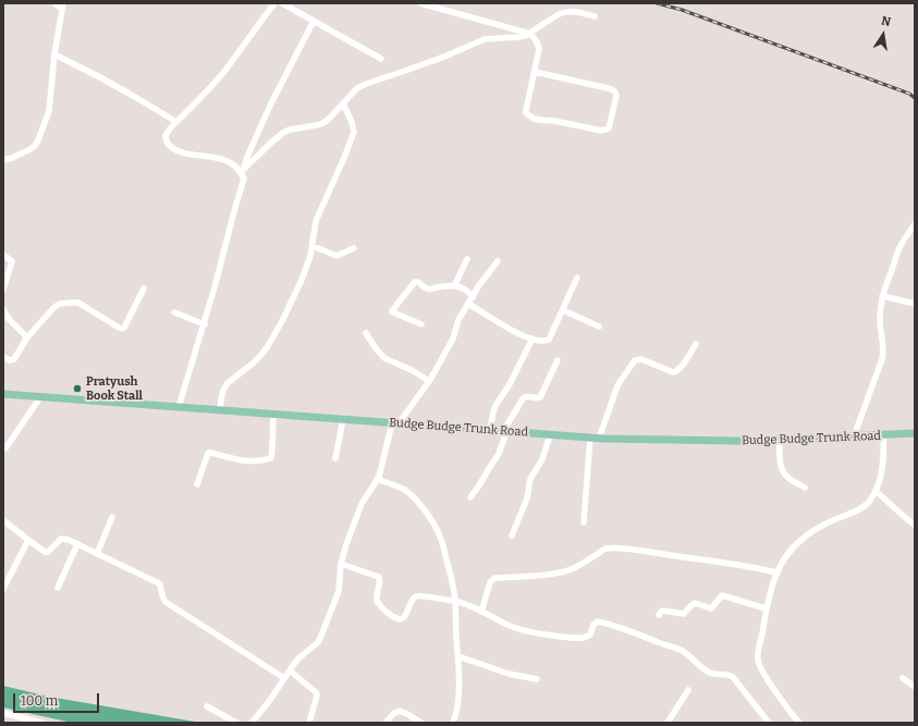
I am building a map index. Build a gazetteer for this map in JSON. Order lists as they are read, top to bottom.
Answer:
{
  "streets": {
    "main road": ["Budge Budge Trunk Road"]
  },
  "places": ["Pratyush Book Stall"],
  "scale_bar": "100 m",
  "north": "top"
}
